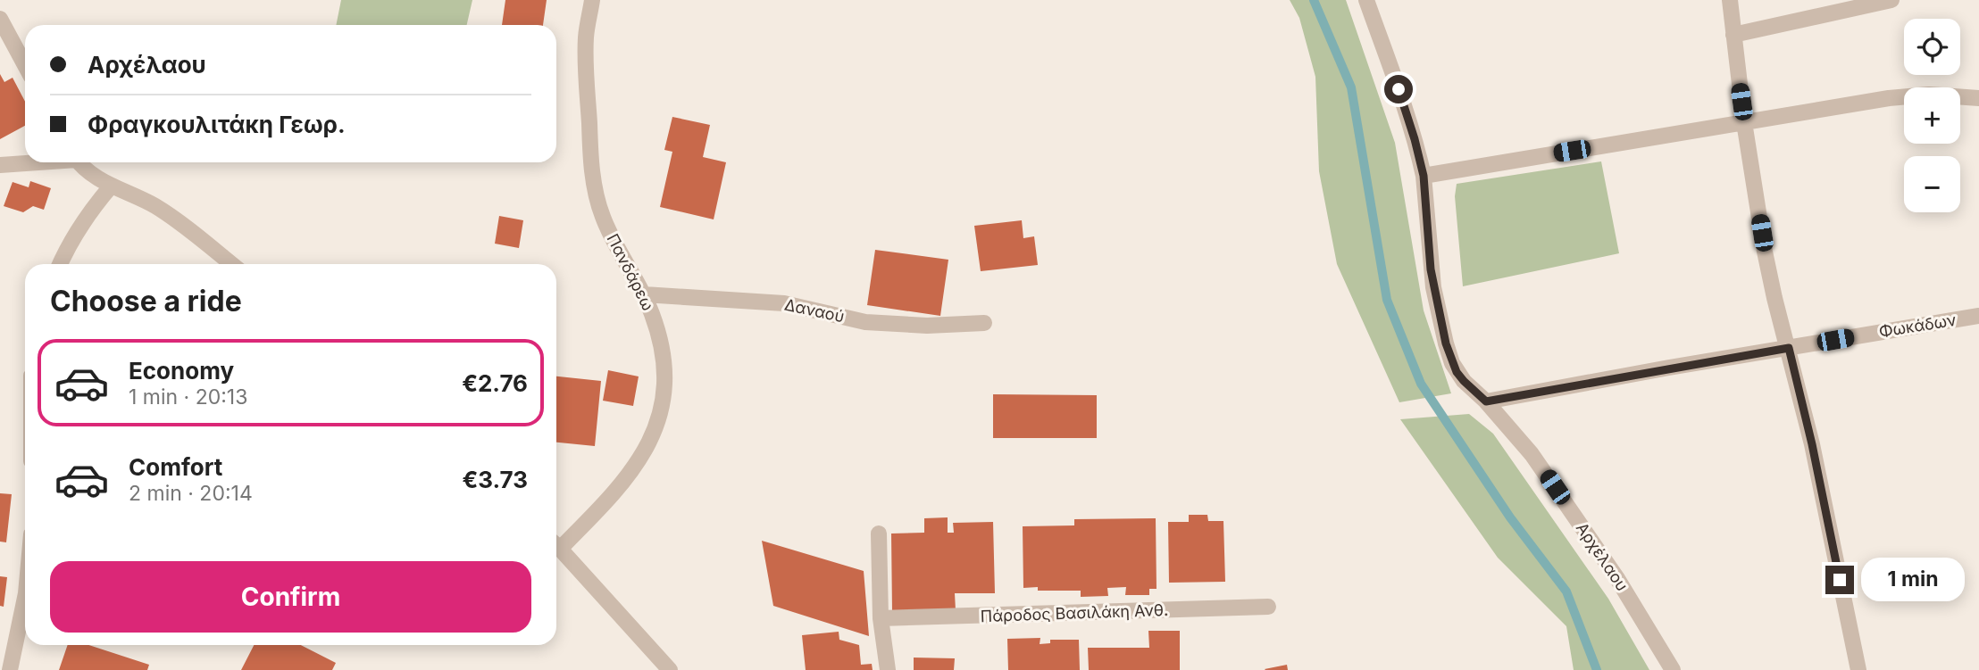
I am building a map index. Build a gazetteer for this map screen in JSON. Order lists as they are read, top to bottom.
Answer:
{
  "streets": {
    "street": [
      "Πανδάρεω",
      "Δαναού",
      "Φωκάδων",
      "Αρχέλαου",
      "Πάροδος Βασιλάκη Ανθ."
    ]
  },
  "crossings": [
    ["Πανδάρεω", "Δαναού"],
    ["Φωκάδων", "Αρχέλαου"]
  ],
  "page": {
    "map_buttons": ["+", "−"],
    "banner": ["Αρχέλαου", "Φραγκουλιτάκη Γεωρ."],
    "heading": "Choose a ride",
    "list": [
      {
        "name": "Economy",
        "note": "1 min · 20:13",
        "value": "€2.76"
      },
      {
        "name": "Comfort",
        "note": "2 min · 20:14",
        "value": "€3.73"
      }
    ],
    "buttons": "Confirm",
    "bubble": "1 min"
  }
}
